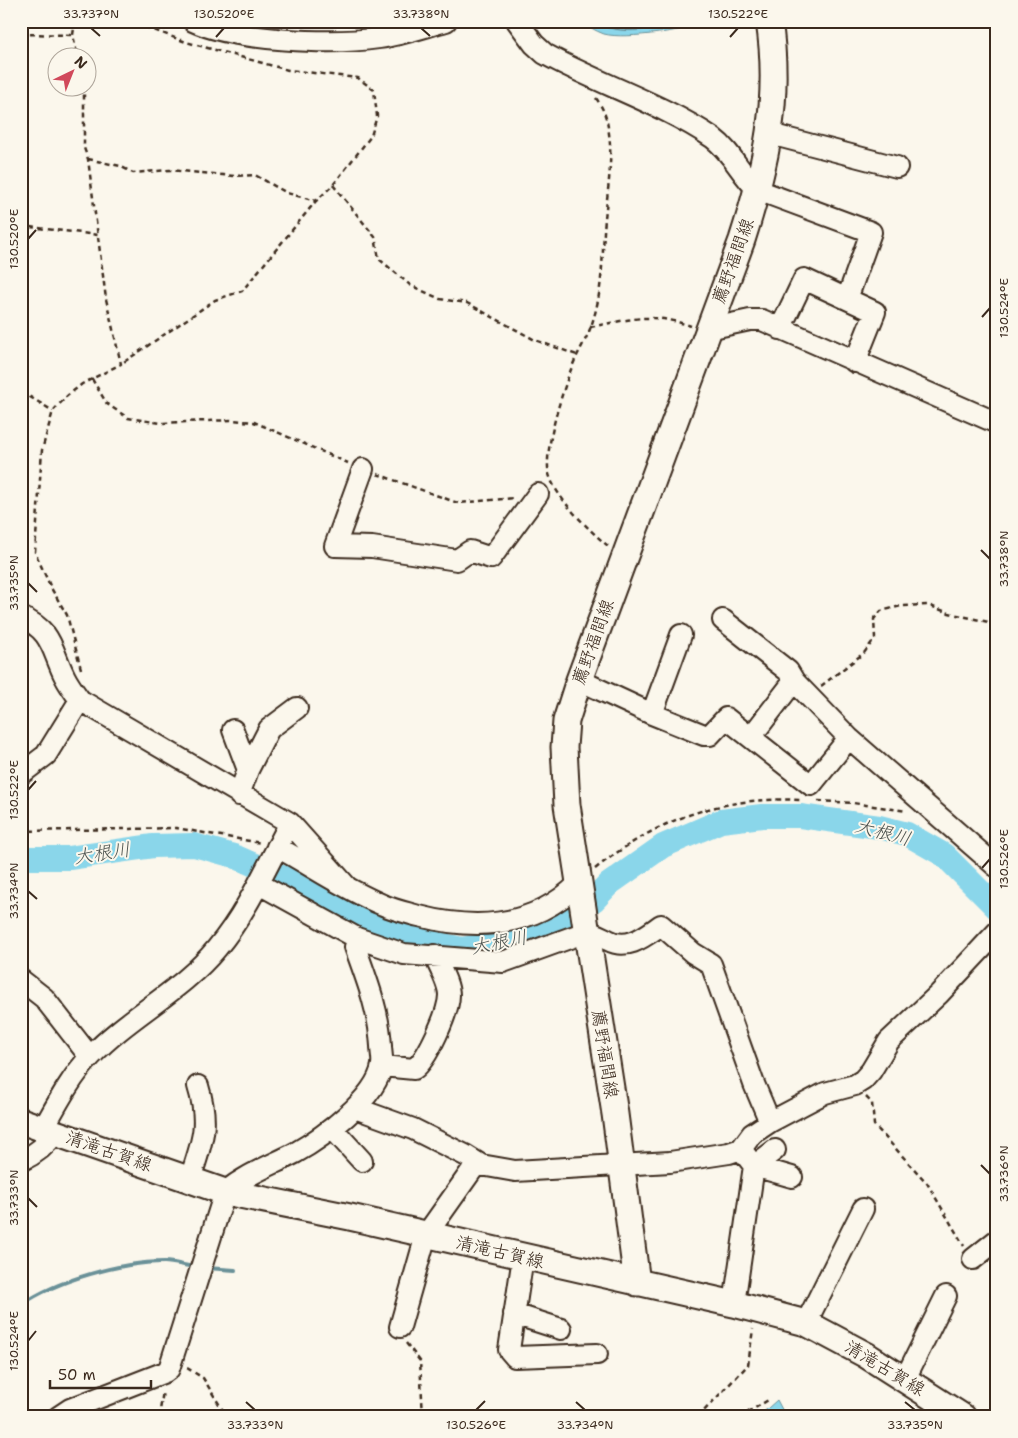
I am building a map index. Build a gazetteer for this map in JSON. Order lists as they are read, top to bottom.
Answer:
{
  "streets": {
    "main road": ["薦野福間線", "清滝古賀線"]
  },
  "crossings": [
    ["薦野福間線", "清滝古賀線"]
  ],
  "water": ["大根川"],
  "scale_bar": "50 m",
  "north": "top right",
  "coordinates": [
    "33.737°N",
    "130.520°E",
    "33.738°N",
    "130.522°E",
    "130.524°E",
    "33.735°N",
    "130.526°E",
    "33.734°N",
    "33.736°N",
    "33.733°N"
  ]
}
